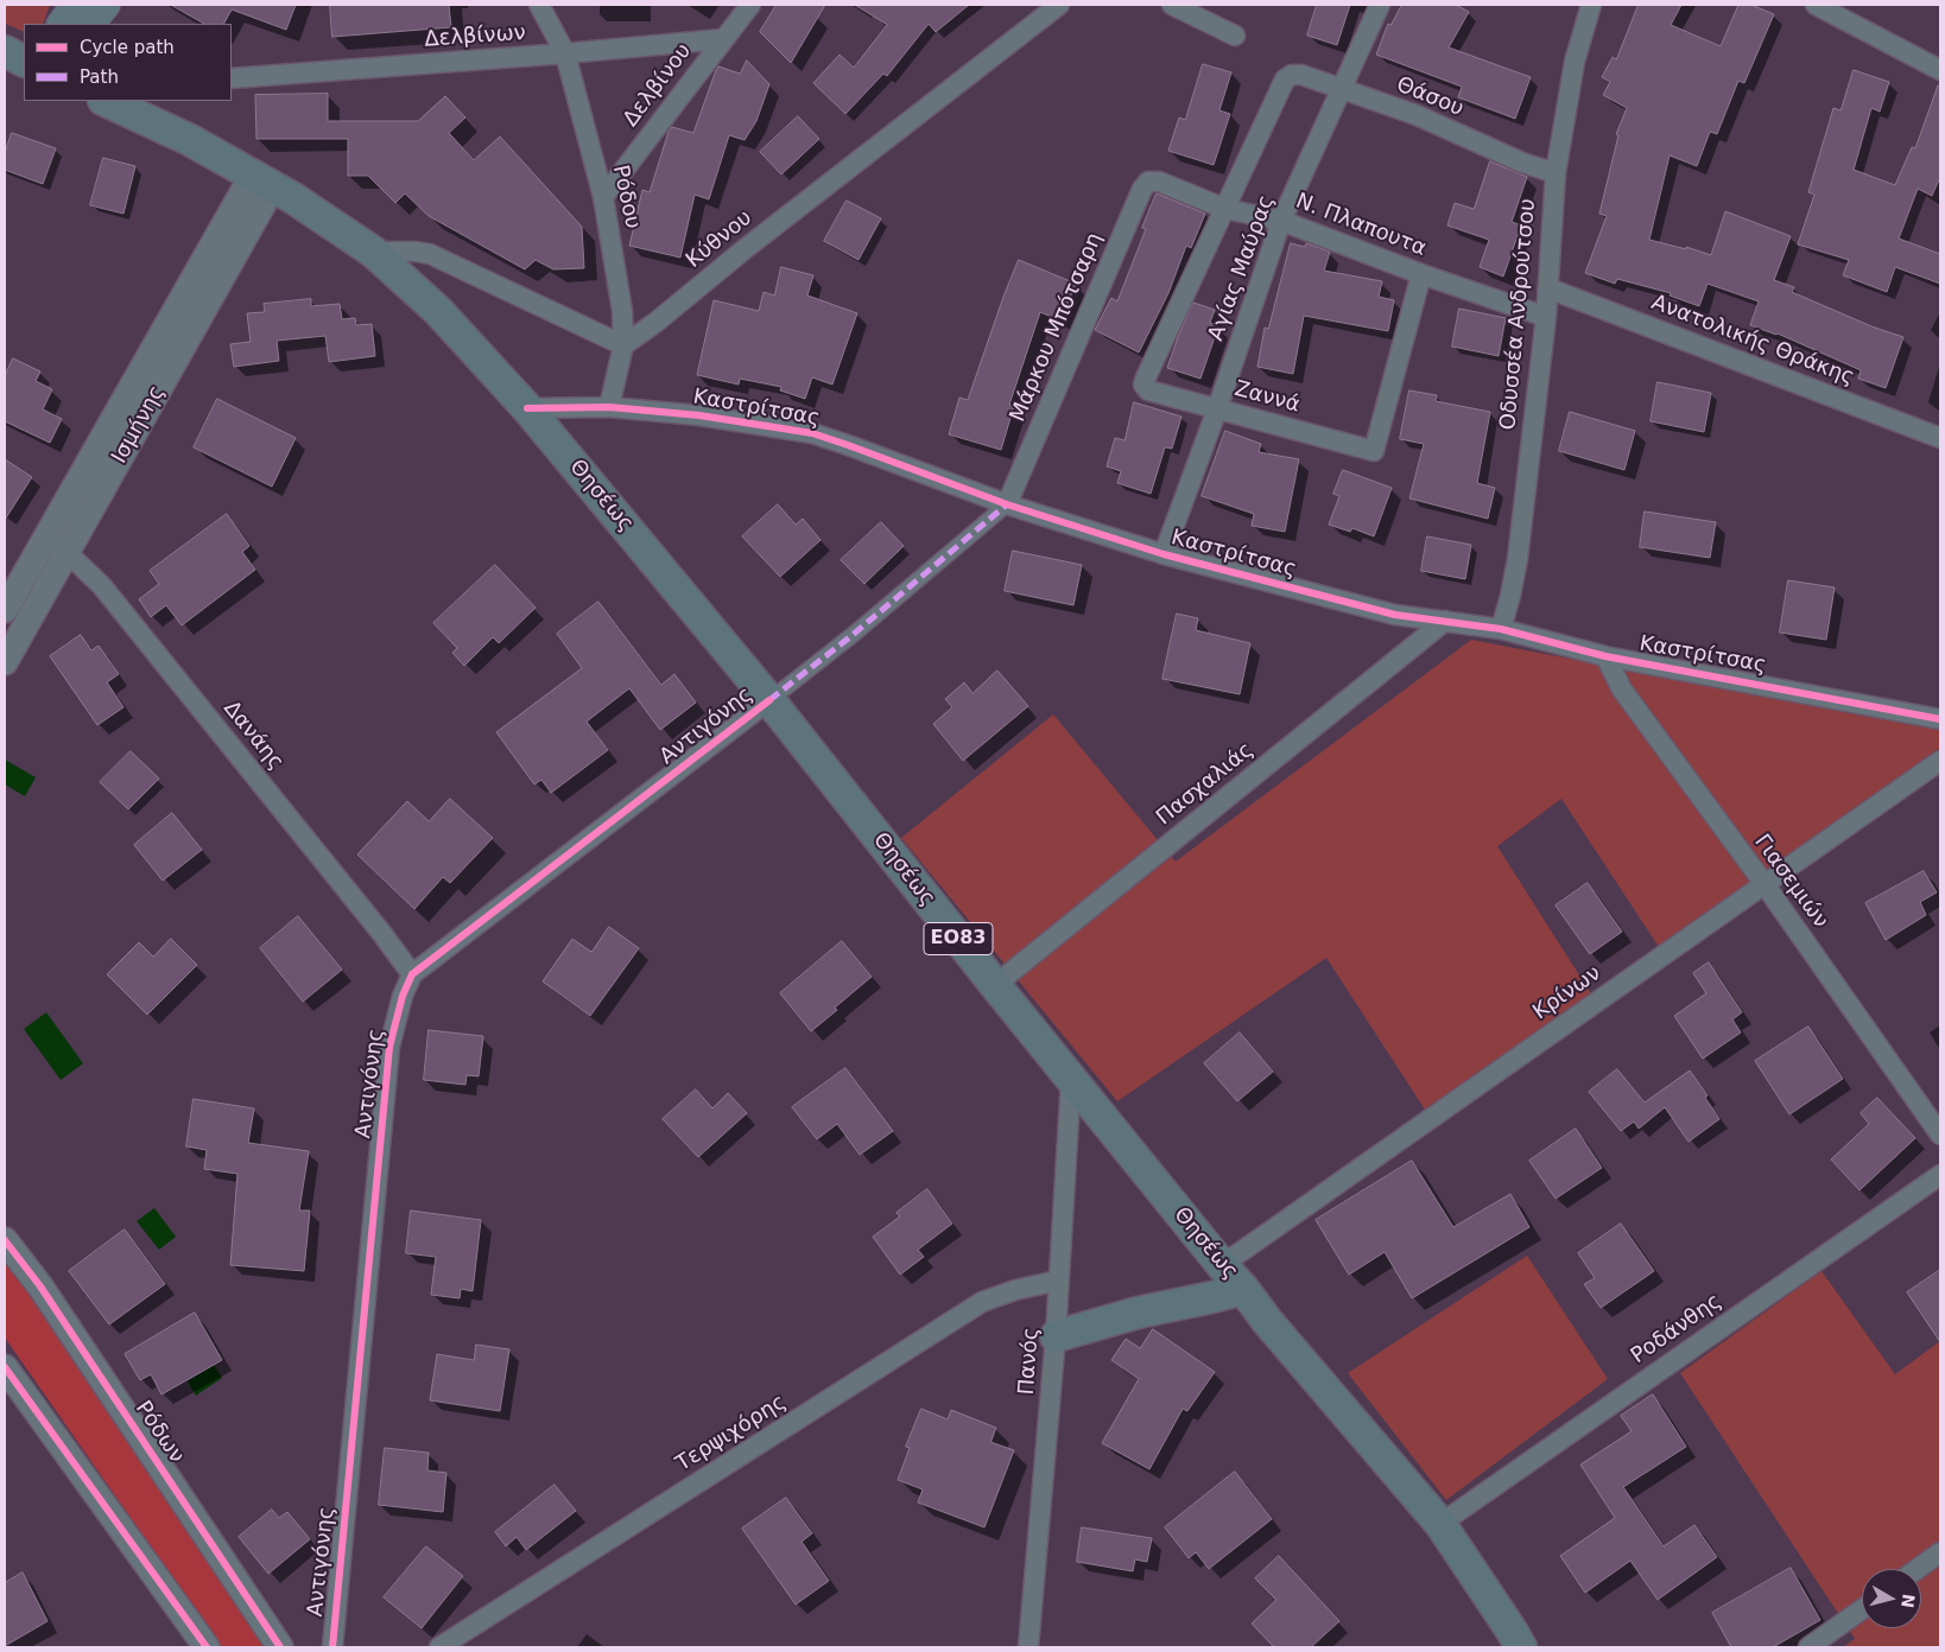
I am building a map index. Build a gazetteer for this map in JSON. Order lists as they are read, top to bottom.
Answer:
{
  "streets": {
    "main road": ["Θησέως", "ΕΟ83"],
    "street": [
      "Δελβίνων",
      "Δελβίνου",
      "Θάσου",
      "Ρόδου",
      "Ν. Πλαπουτα",
      "Κύθνου",
      "Αγίας Μαύρας",
      "Οδυσσέα Ανδρούτσου",
      "Μάρκου Μπότσαρη",
      "Ανατολικής Θράκης",
      "Ζαννά",
      "Καστρίτσας",
      "Ισμήνης",
      "Αντιγόνης",
      "Δανάης",
      "Πασχαλιάς",
      "Γιασεμιών",
      "Κρίνων",
      "Ροδάνθης",
      "Πανός",
      "Ρόδων",
      "Τερψιχόρης"
    ]
  },
  "crossings": [
    ["Δελβίνων", "Δελβίνου"],
    ["Δελβίνων", "Ρόδου"],
    ["Δελβίνου", "Ρόδου"],
    ["Θάσου", "Ν. Πλαπουτα"],
    ["Θάσου", "Αγίας Μαύρας"],
    ["Θάσου", "Οδυσσέα Ανδρούτσου"],
    ["Θάσου", "Ζαννά"],
    ["Ρόδου", "Κύθνου"],
    ["Ρόδου", "Καστρίτσας"],
    ["Ν. Πλαπουτα", "Αγίας Μαύρας"],
    ["Ν. Πλαπουτα", "Οδυσσέα Ανδρούτσου"],
    ["Ν. Πλαπουτα", "Μάρκου Μπότσαρη"],
    ["Ν. Πλαπουτα", "Ζαννά"],
    ["Αγίας Μαύρας", "Ζαννά"],
    ["Αγίας Μαύρας", "Καστρίτσας"],
    ["Οδυσσέα Ανδρούτσου", "Ανατολικής Θράκης"],
    ["Οδυσσέα Ανδρούτσου", "Καστρίτσας"],
    ["Μάρκου Μπότσαρη", "Καστρίτσας"],
    ["Καστρίτσας", "Θησέως"],
    ["Καστρίτσας", "Πασχαλιάς"],
    ["Καστρίτσας", "Γιασεμιών"],
    ["Ισμήνης", "Θησέως"],
    ["Ισμήνης", "Δανάης"],
    ["Ισμήνης", "ΕΟ83"],
    ["Θησέως", "Αντιγόνης"],
    ["Θησέως", "Πασχαλιάς"],
    ["Θησέως", "ΕΟ83"],
    ["Θησέως", "Κρίνων"],
    ["Θησέως", "Ροδάνθης"],
    ["Θησέως", "Πανός"],
    ["Αντιγόνης", "Δανάης"],
    ["Γιασεμιών", "Κρίνων"],
    ["Πανός", "Τερψιχόρης"]
  ],
  "legend": ["Cycle path", "Path"],
  "north": "right"
}
